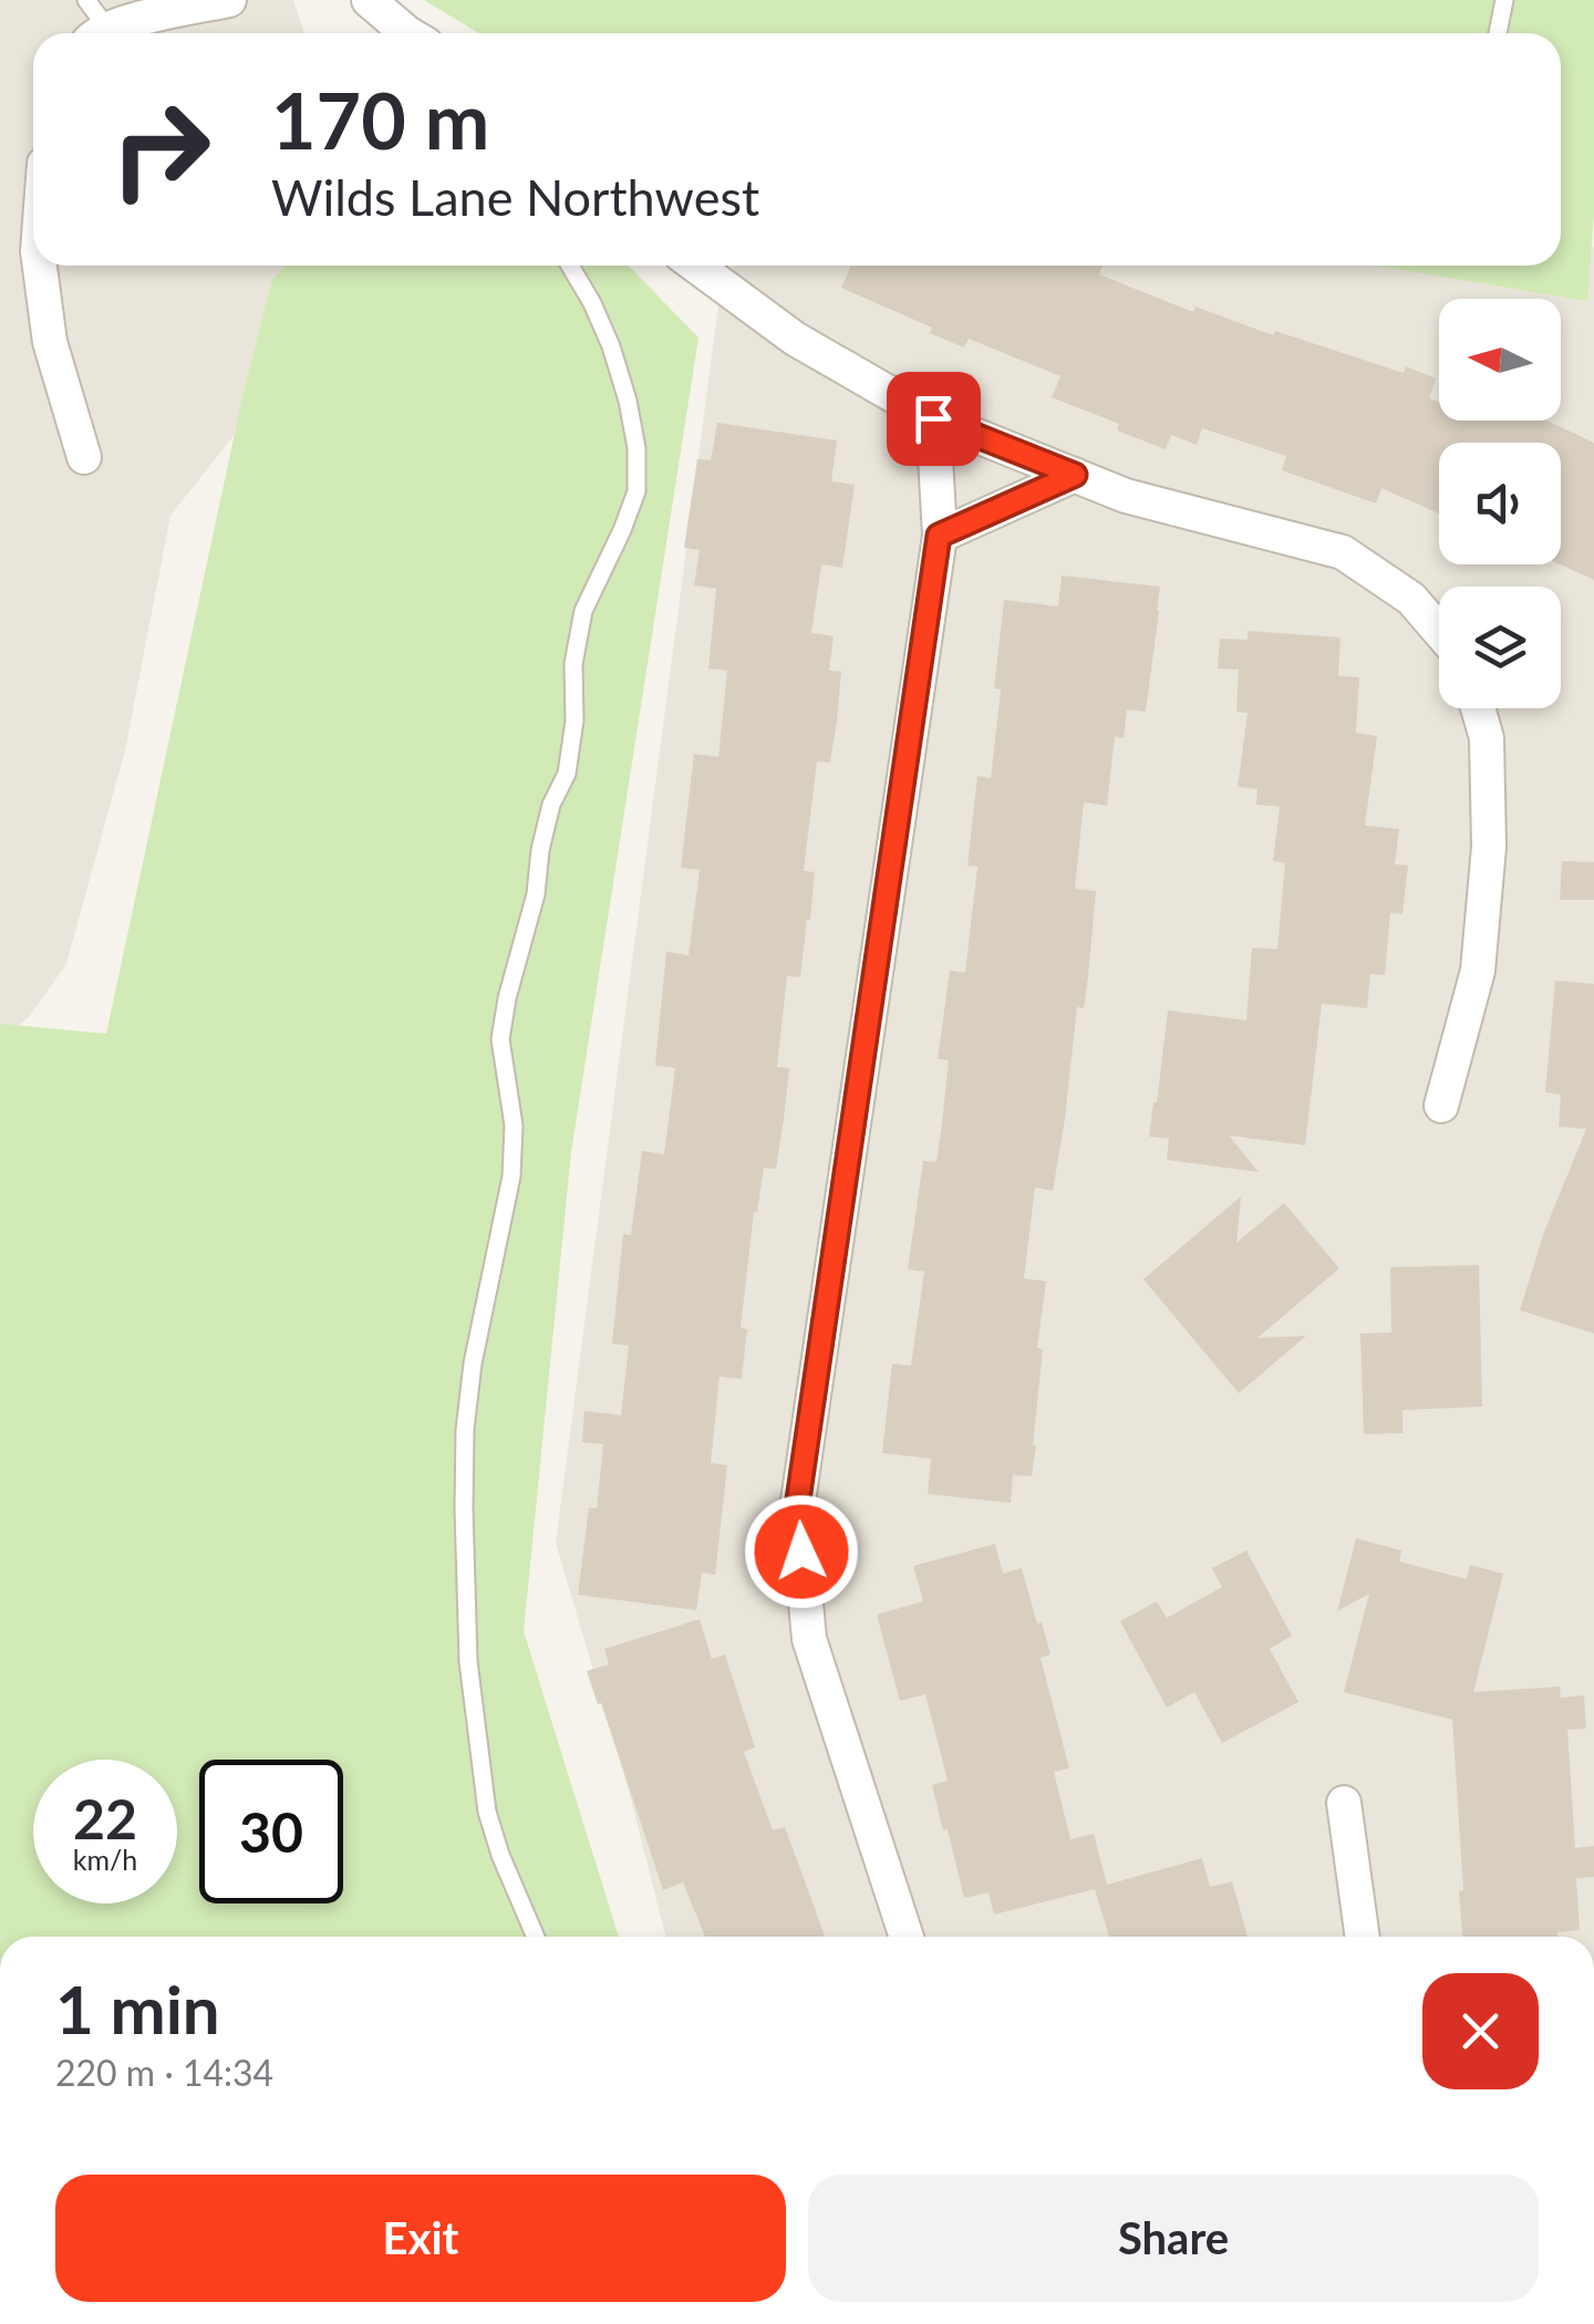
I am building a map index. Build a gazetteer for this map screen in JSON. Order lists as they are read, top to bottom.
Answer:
{
  "north": "left",
  "page": {
    "turn": ["170 m", "Wilds Lane Northwest"],
    "speed": "22 km/h",
    "limit": "30",
    "heading": ["1 min", "220 m · 14:34"],
    "buttons": ["Exit", "Share"]
  }
}
